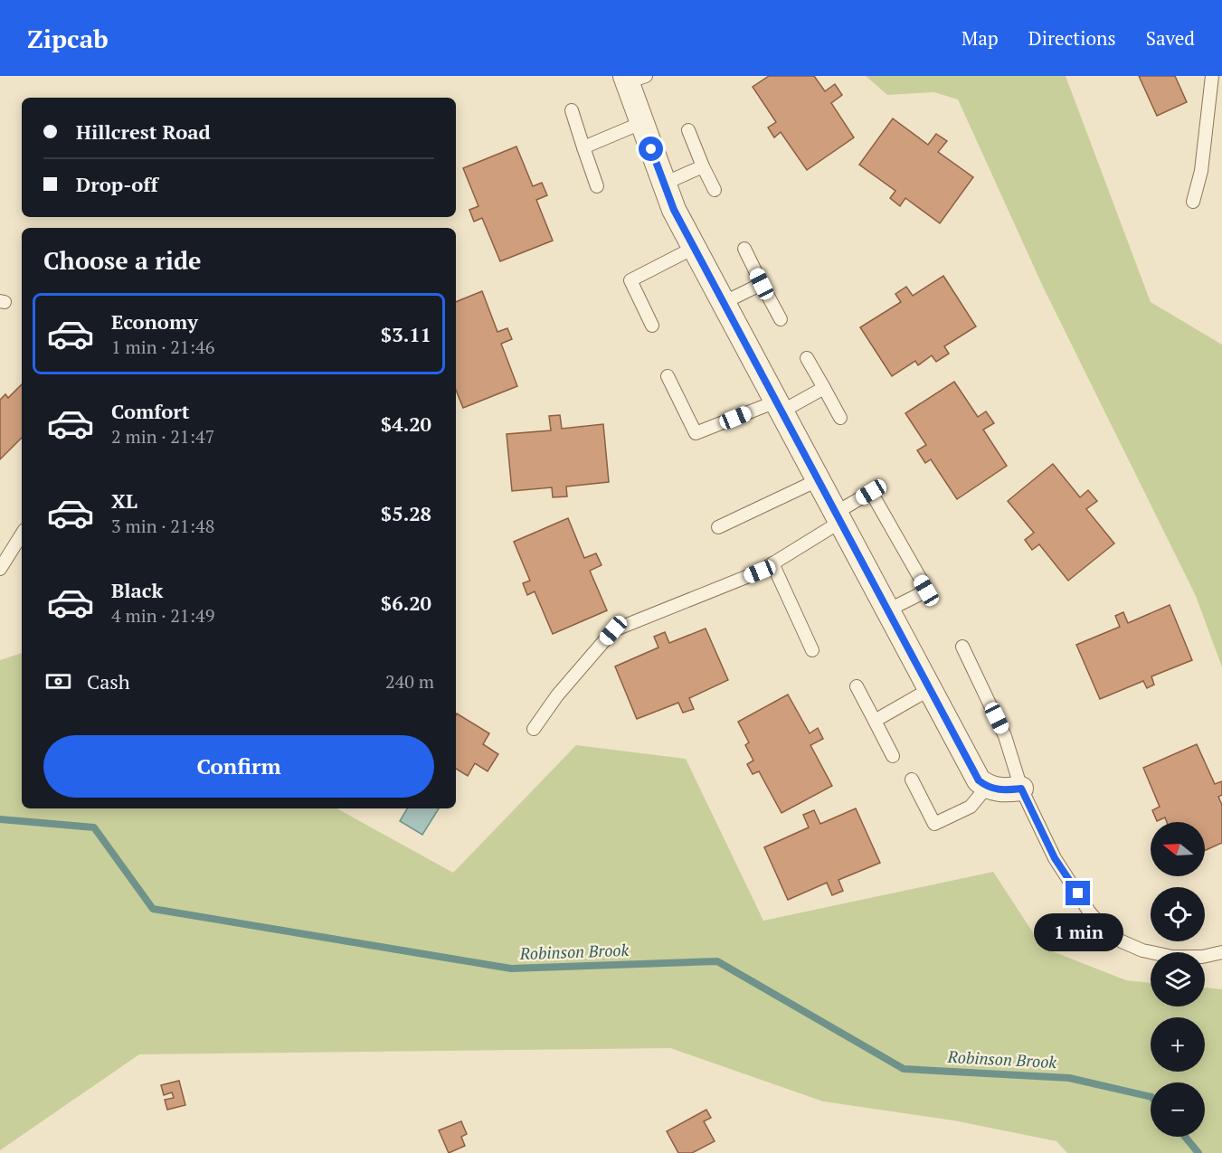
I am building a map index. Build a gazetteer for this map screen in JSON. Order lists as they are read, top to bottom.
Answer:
{
  "water": ["Robinson Brook"],
  "north": "left",
  "page": {
    "header": "Zipcab",
    "nav": ["Map", "Directions", "Saved"],
    "banner": ["Hillcrest Road", "Drop-off"],
    "heading": "Choose a ride",
    "list": [
      {
        "name": "Economy",
        "note": "1 min · 21:46",
        "value": "$3.11"
      },
      {
        "name": "Comfort",
        "note": "2 min · 21:47",
        "value": "$4.20"
      },
      {
        "name": "XL",
        "note": "3 min · 21:48",
        "value": "$5.28"
      },
      {
        "name": "Black",
        "note": "4 min · 21:49",
        "value": "$6.20"
      }
    ],
    "pay": ["Cash", "240 m"],
    "buttons": "Confirm",
    "map_buttons": ["+", "−"],
    "bubble": "1 min"
  }
}
